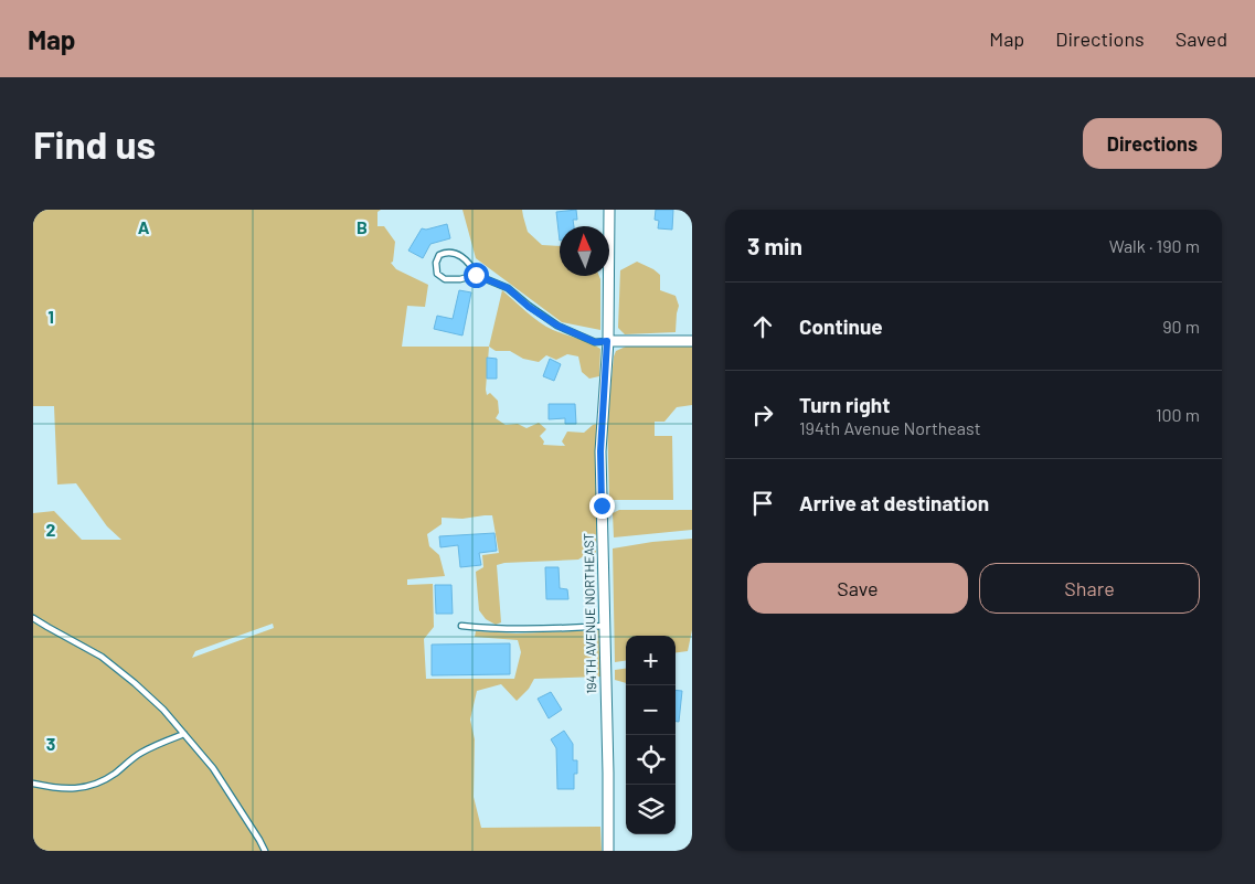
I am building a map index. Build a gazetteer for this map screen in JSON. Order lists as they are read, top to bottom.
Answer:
{
  "streets": {
    "street": ["194TH AVENUE NORTHEAST"]
  },
  "north": "top",
  "page": {
    "header": "Map",
    "nav": ["Map", "Directions", "Saved"],
    "buttons": [
      "Directions",
      ["Save", "Share"]
    ],
    "title": "Find us",
    "heading": ["3 min", "Walk · 190 m"],
    "list": [
      ["Continue", "90 m"],
      ["Turn right", "194th Avenue Northeast", "100 m"],
      "Arrive at destination"
    ],
    "map_buttons": ["+", "−"]
  },
  "grid": {
    "columns": ["A", "B"],
    "rows": ["1", "2", "3"]
  }
}
